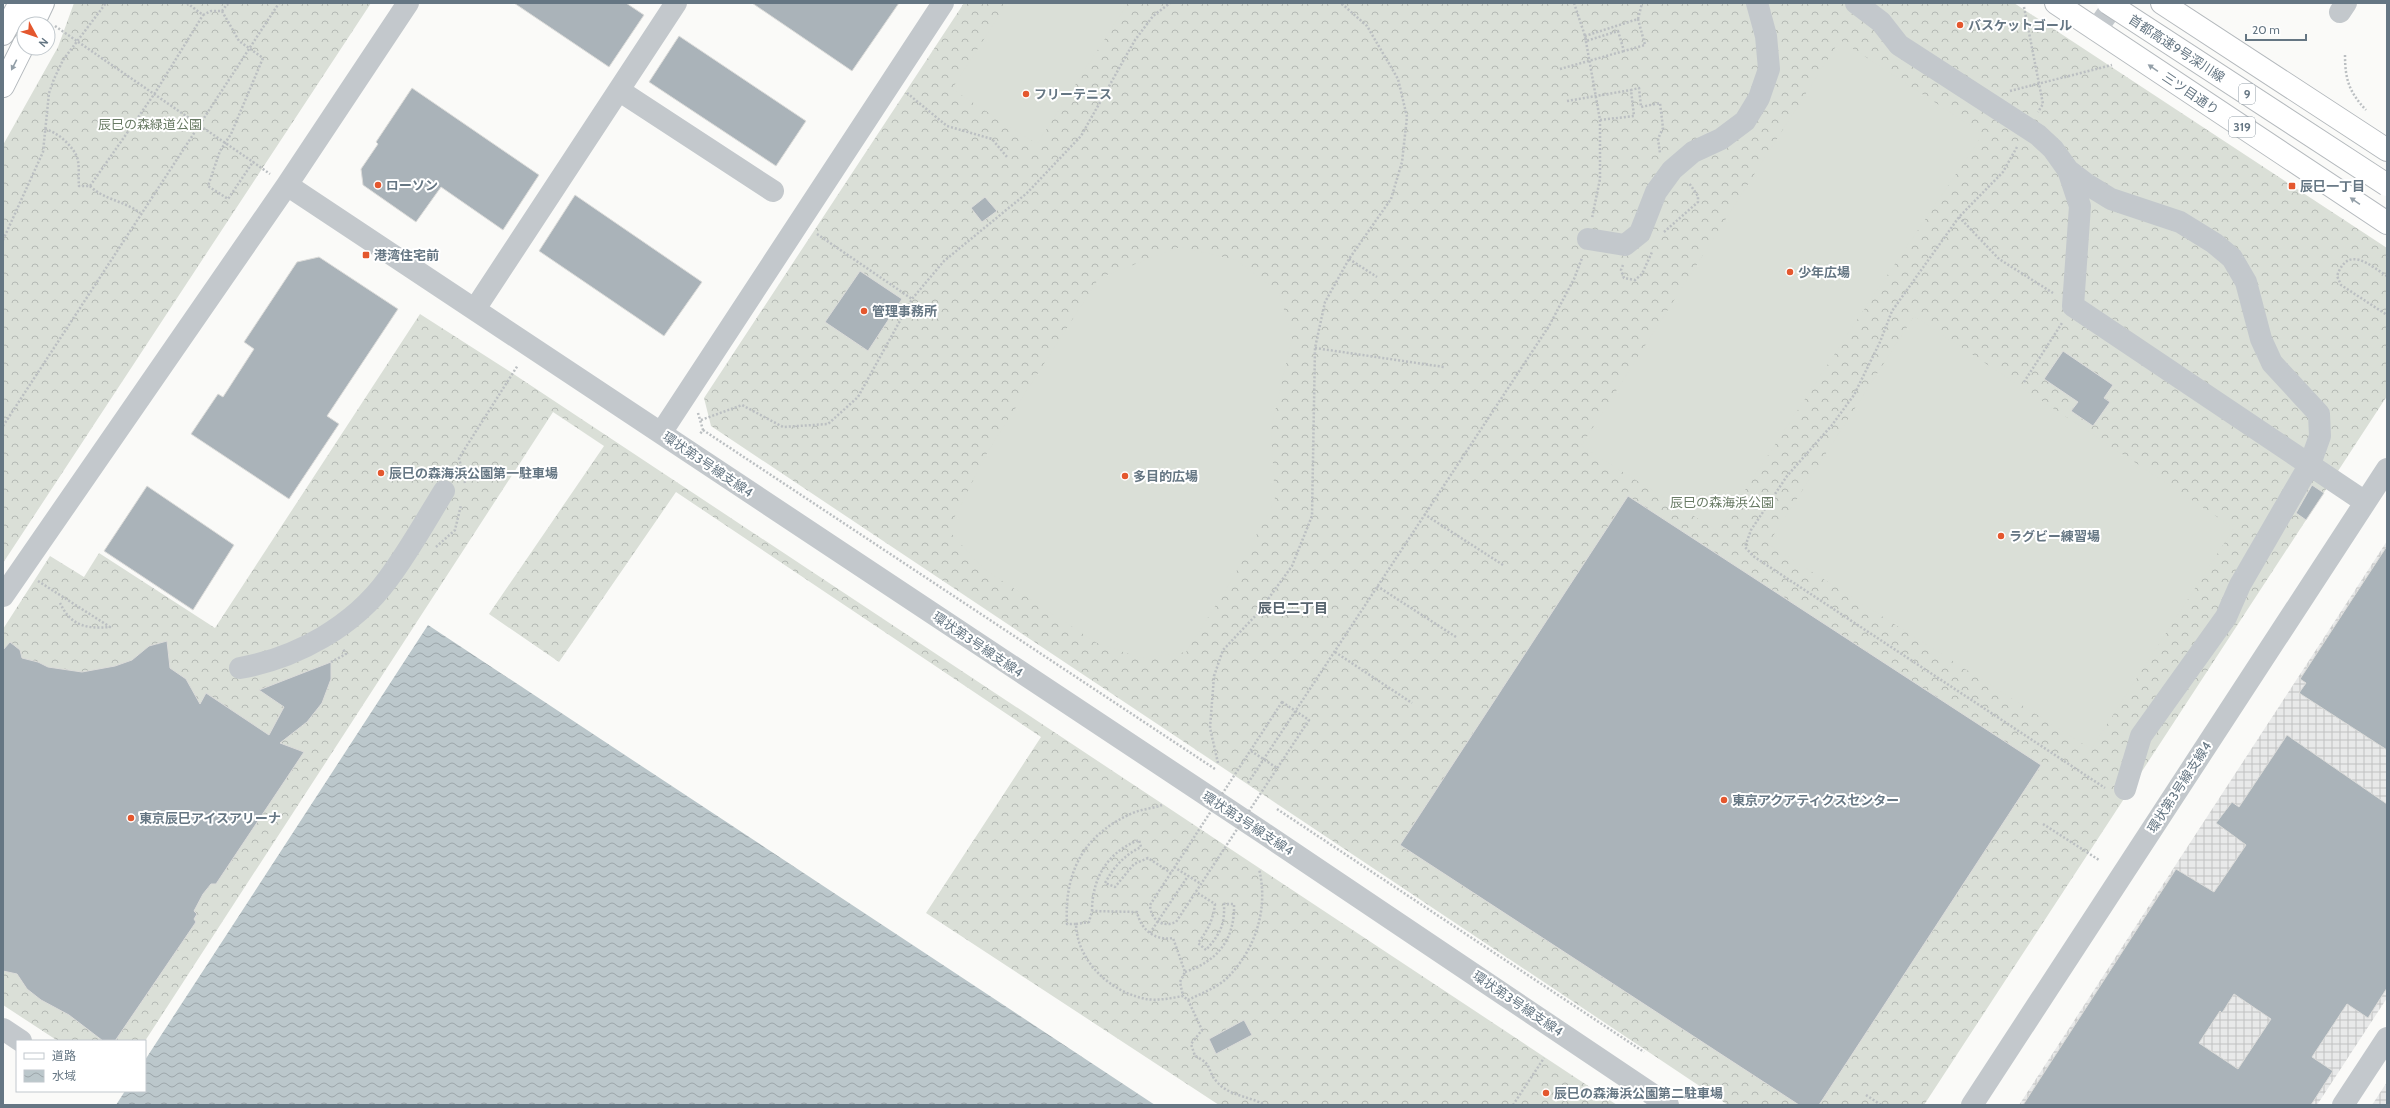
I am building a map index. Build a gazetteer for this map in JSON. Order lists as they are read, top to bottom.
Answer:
{
  "streets": {
    "main road": [
      "首都高速9号深川線",
      "三ツ目通り",
      "9",
      "319"
    ],
    "street": ["環状第3号線支線4"]
  },
  "districts": ["辰巳二丁目"],
  "parks": ["辰巳の森緑道公園", "辰巳の森海浜公園"],
  "places": {
    "other": [
      "バスケットゴール",
      "フリーテニス",
      "ローソン",
      "少年広場",
      "管理事務所",
      "辰巳の森海浜公園第一駐車場",
      "多目的広場",
      "ラグビー練習場",
      "東京アクアティクスセンター",
      "東京辰巳アイスアリーナ",
      "辰巳の森海浜公園第二駐車場"
    ],
    "transit": ["辰巳一丁目", "港湾住宅前"]
  },
  "legend": ["道路", "水域"],
  "scale_bar": "20 m",
  "north": "bottom right"
}
